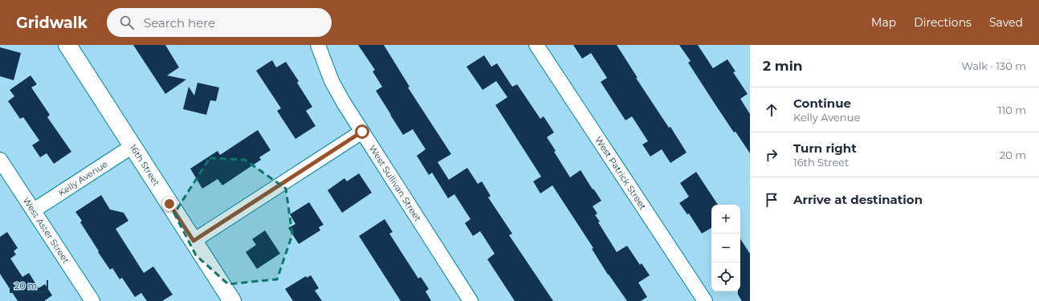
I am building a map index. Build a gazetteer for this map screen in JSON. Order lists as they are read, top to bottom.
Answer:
{
  "streets": {
    "main road": ["16th Street"],
    "street": [
      "West Patrick Street",
      "Kelly Avenue",
      "West Sullivan Street",
      "West Aster Street"
    ]
  },
  "crossings": [
    ["16th Street", "Kelly Avenue"],
    ["Kelly Avenue", "West Aster Street"]
  ],
  "scale_bar": "20 m",
  "page": {
    "header": "Gridwalk",
    "search": "Search here",
    "nav": ["Map", "Directions", "Saved"],
    "heading": ["2 min", "Walk · 130 m"],
    "list": [
      ["Continue", "Kelly Avenue", "110 m"],
      ["Turn right", "16th Street", "20 m"],
      "Arrive at destination"
    ],
    "map_buttons": ["+", "−"],
    "scale": "20 m"
  }
}
